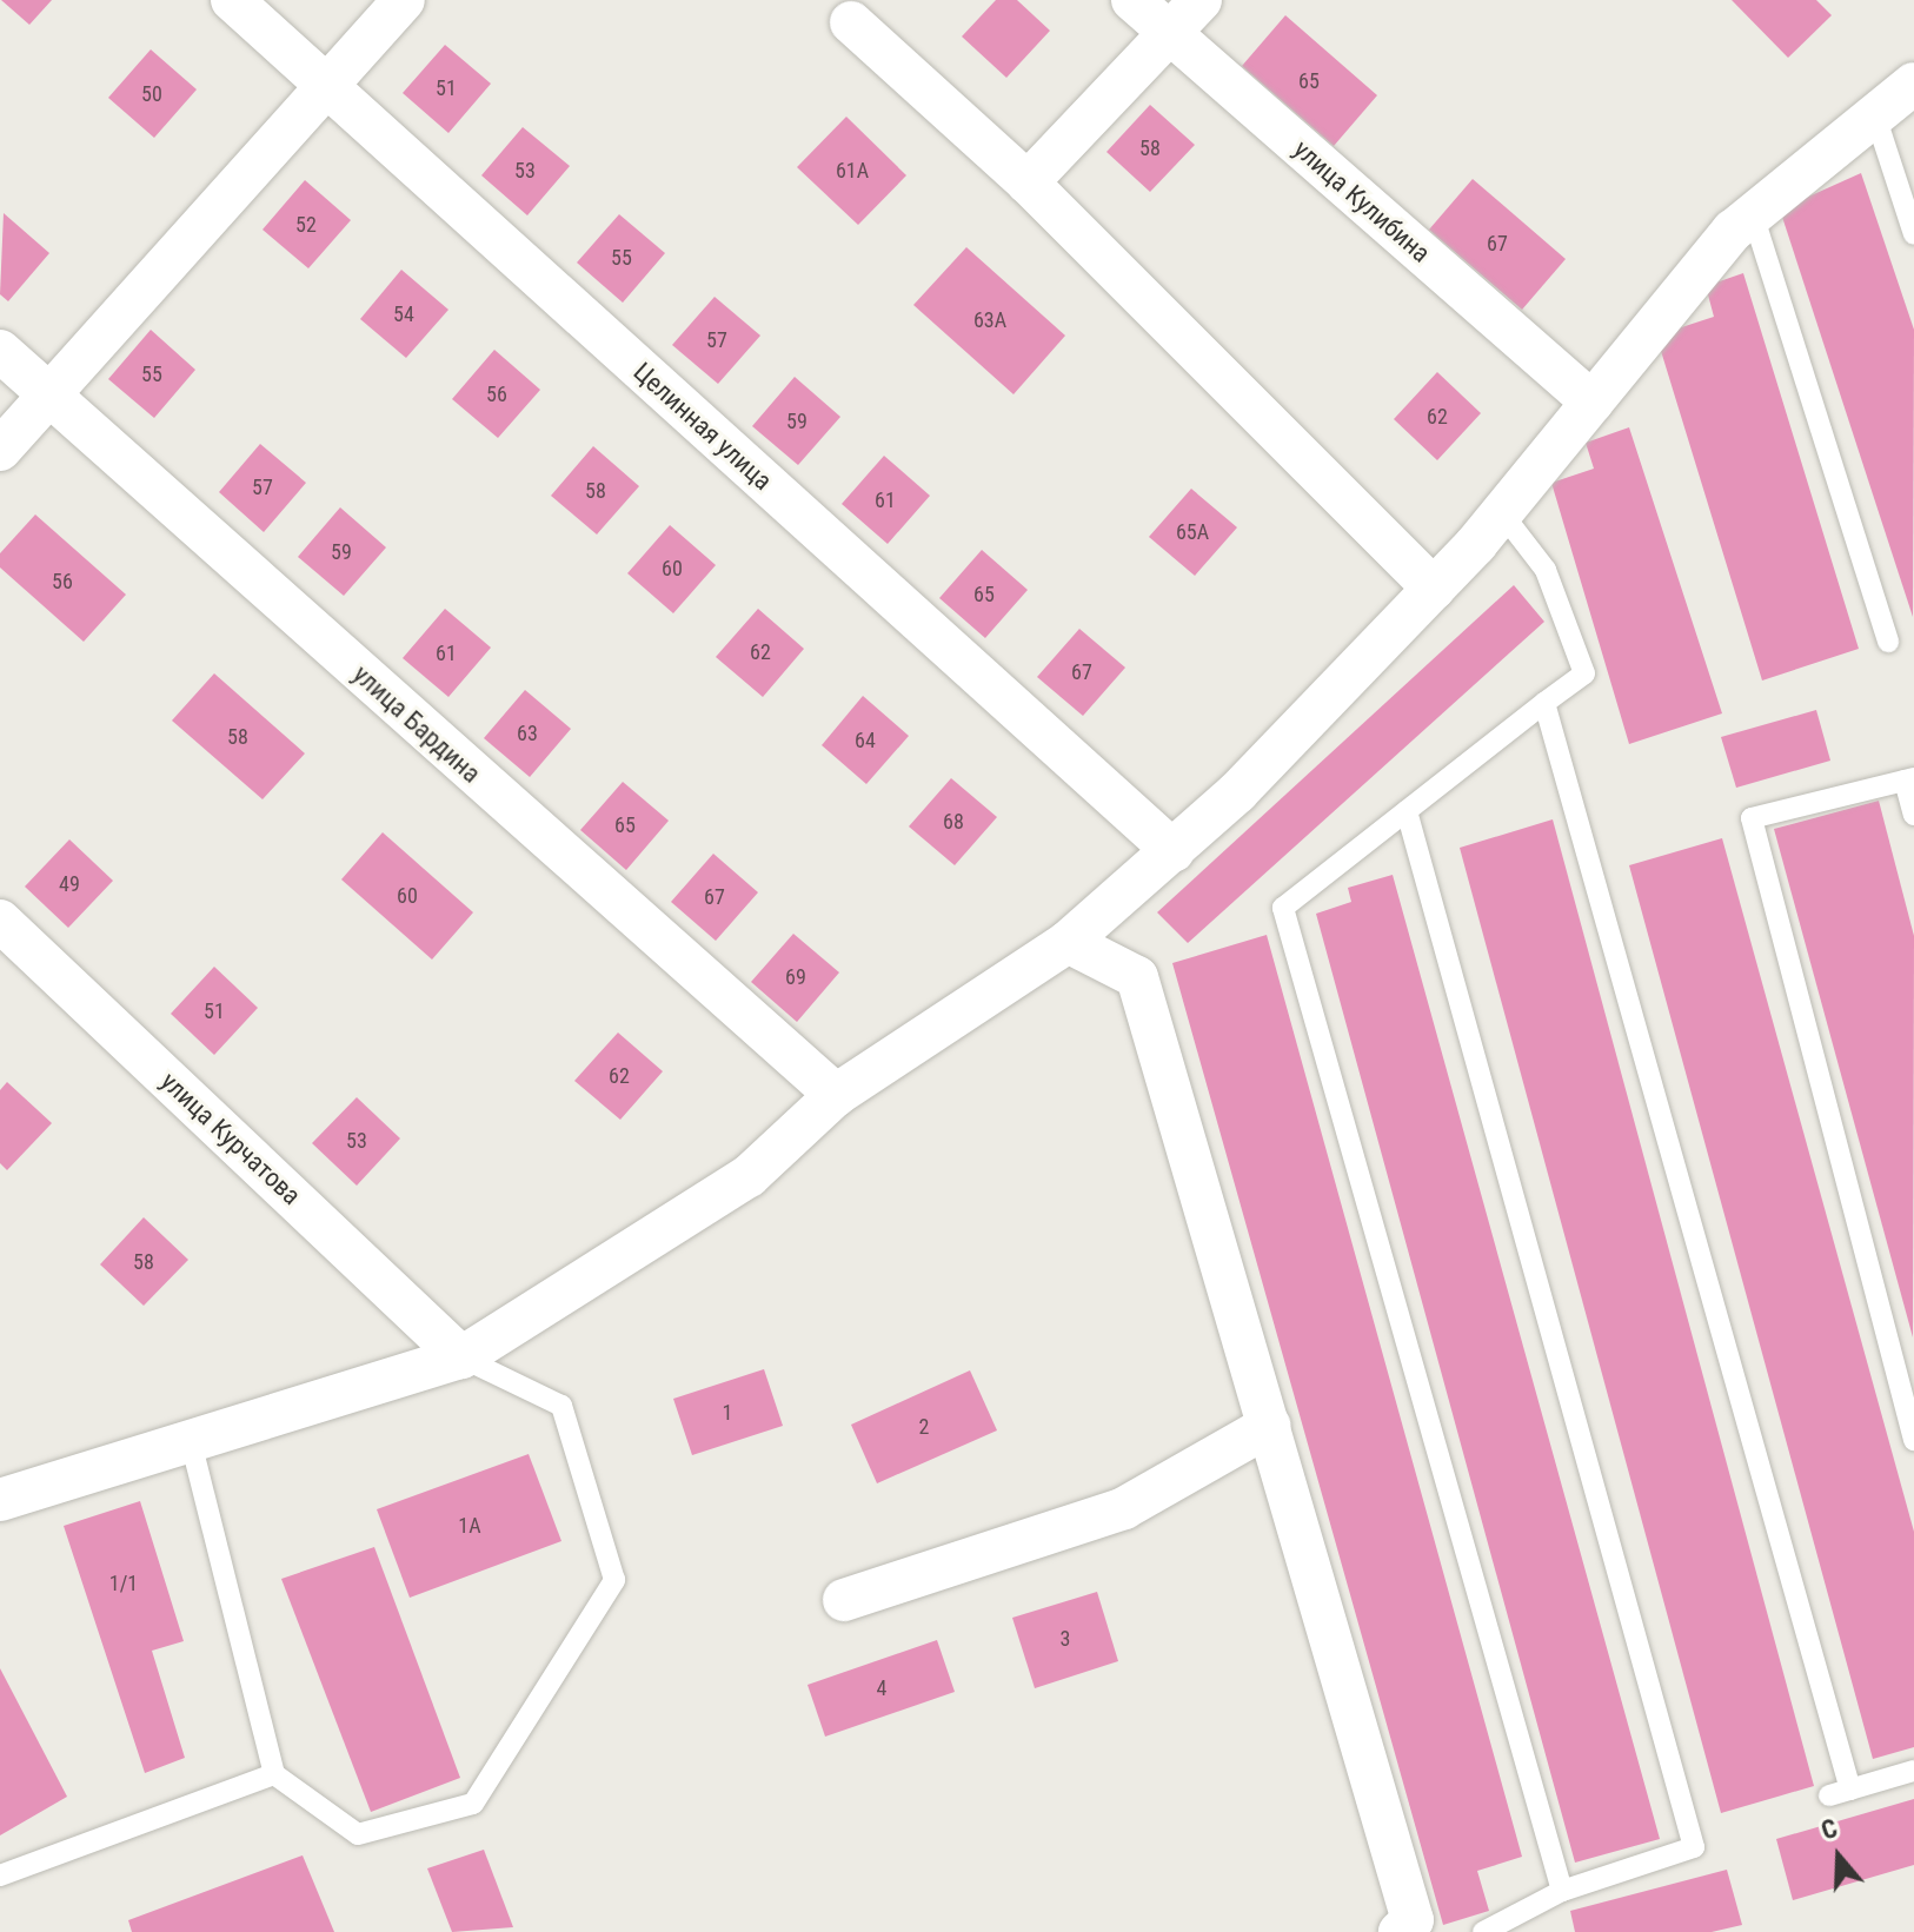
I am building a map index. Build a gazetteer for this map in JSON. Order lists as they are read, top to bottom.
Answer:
{
  "streets": {
    "street": [
      "улица Кулибина",
      "Целинная улица",
      "улица Бардина",
      "улица Курчатова"
    ]
  },
  "house_numbers": [
    "65",
    "51",
    "50",
    "58",
    "53",
    "61А",
    "52",
    "67",
    "55",
    "54",
    "63А",
    "57",
    "55",
    "56",
    "62",
    "59",
    "57",
    "58",
    "61",
    "65А",
    "59",
    "60",
    "56",
    "65",
    "62",
    "61",
    "67",
    "63",
    "58",
    "64",
    "68",
    "65",
    "49",
    "60",
    "67",
    "69",
    "51",
    "62",
    "53",
    "58",
    "1",
    "2",
    "1А",
    "1/1",
    "3",
    "4"
  ],
  "north": "top"
}
